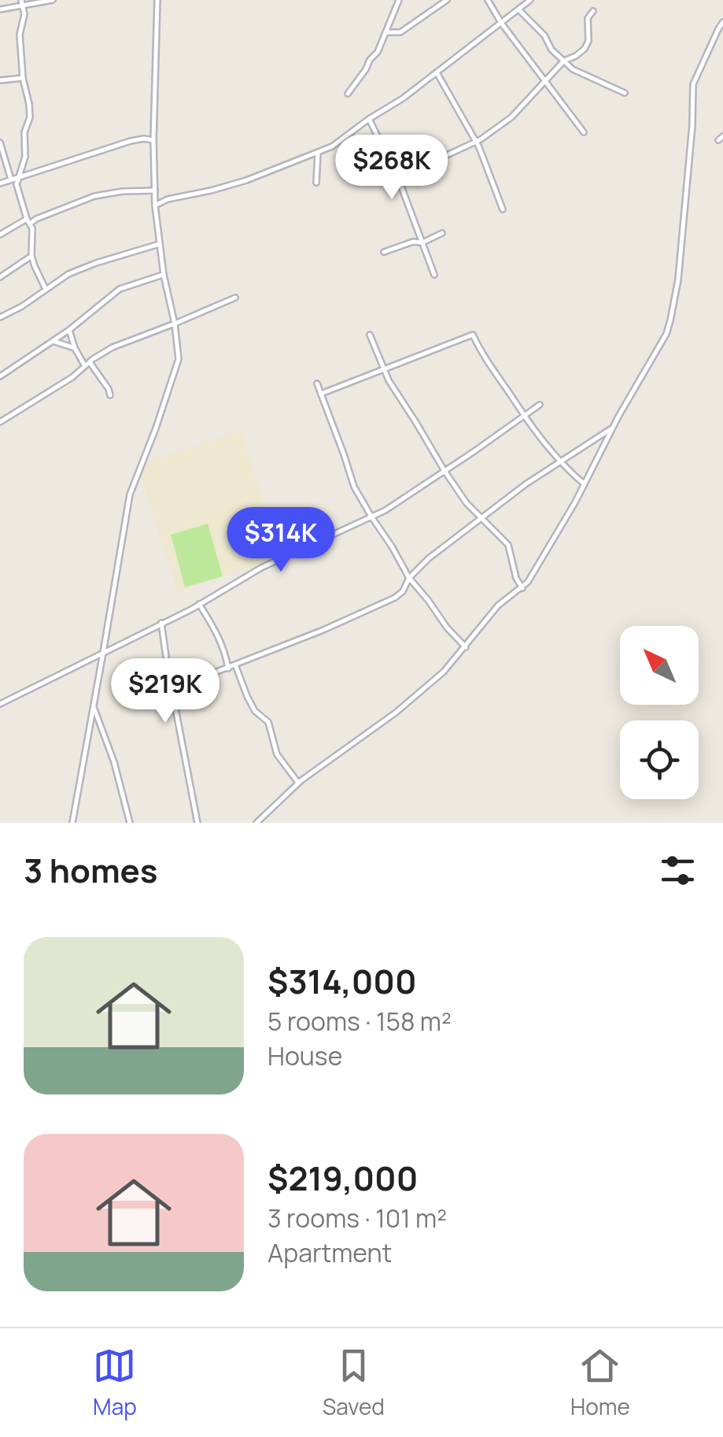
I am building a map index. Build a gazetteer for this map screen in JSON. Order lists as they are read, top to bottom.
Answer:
{
  "north": "top left",
  "page": {
    "price": ["$268K", "$314K", "$219K"],
    "heading": "3 homes",
    "list": [
      {
        "name": "$314,000",
        "note": "5 rooms · 158 m² · House"
      },
      {
        "name": "$219,000",
        "note": "3 rooms · 101 m² · Apartment"
      }
    ],
    "tabs": ["Map", "Saved", "Home"]
  }
}
